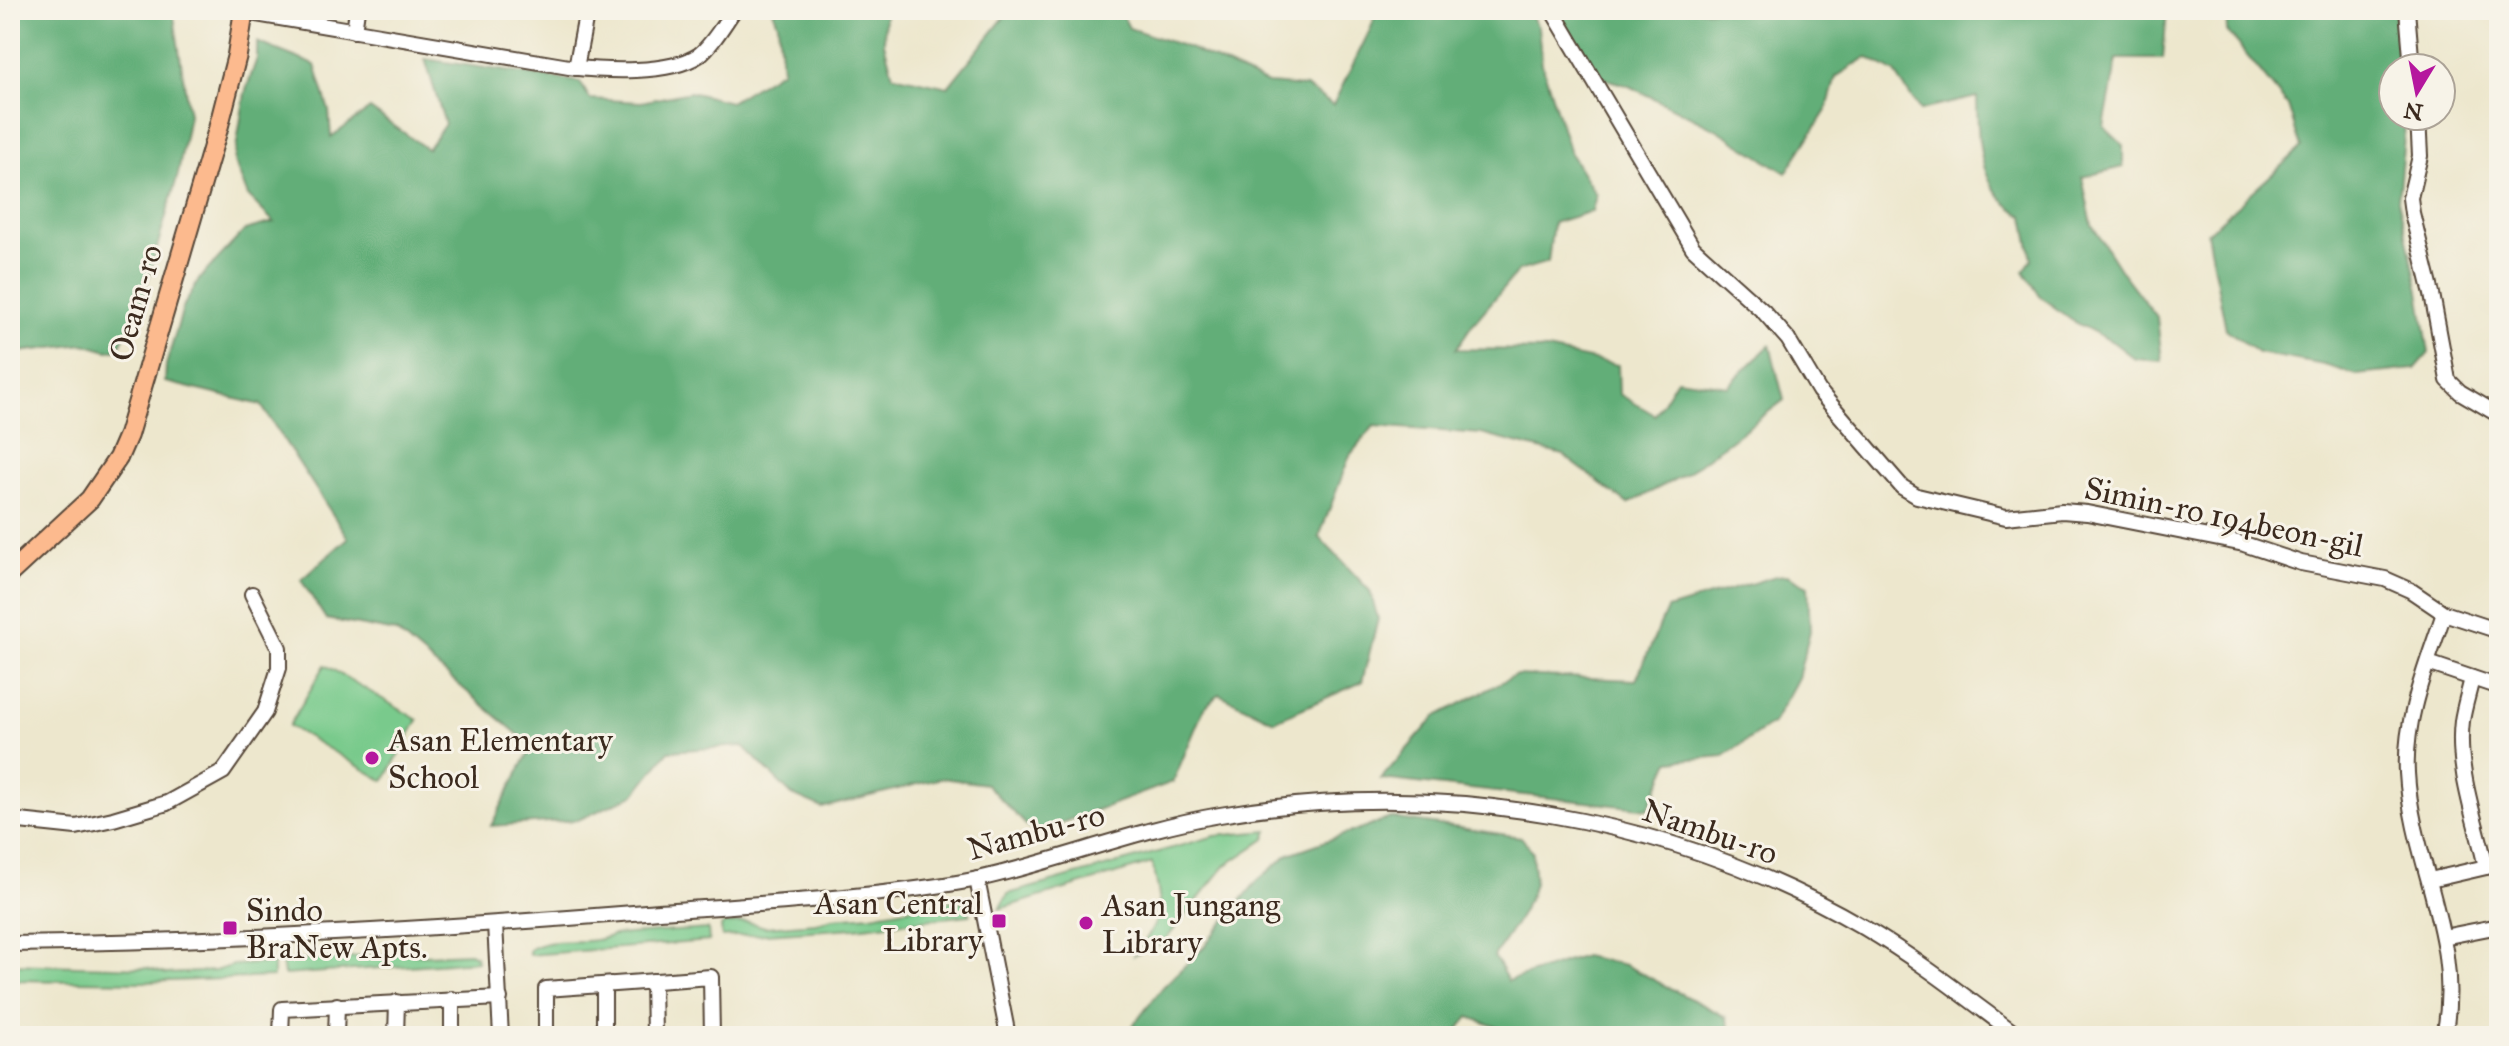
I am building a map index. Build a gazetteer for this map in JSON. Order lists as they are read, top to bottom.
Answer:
{
  "streets": {
    "main road": ["Oeam-ro"],
    "street": ["Simin-ro 194beon-gil", "Nambu-ro"]
  },
  "places": {
    "other": ["Asan Elementary School", "Asan Jungang Library"],
    "transit": ["Asan Central Library", "Sindo BraNew Apts."]
  },
  "north": "bottom"
}
